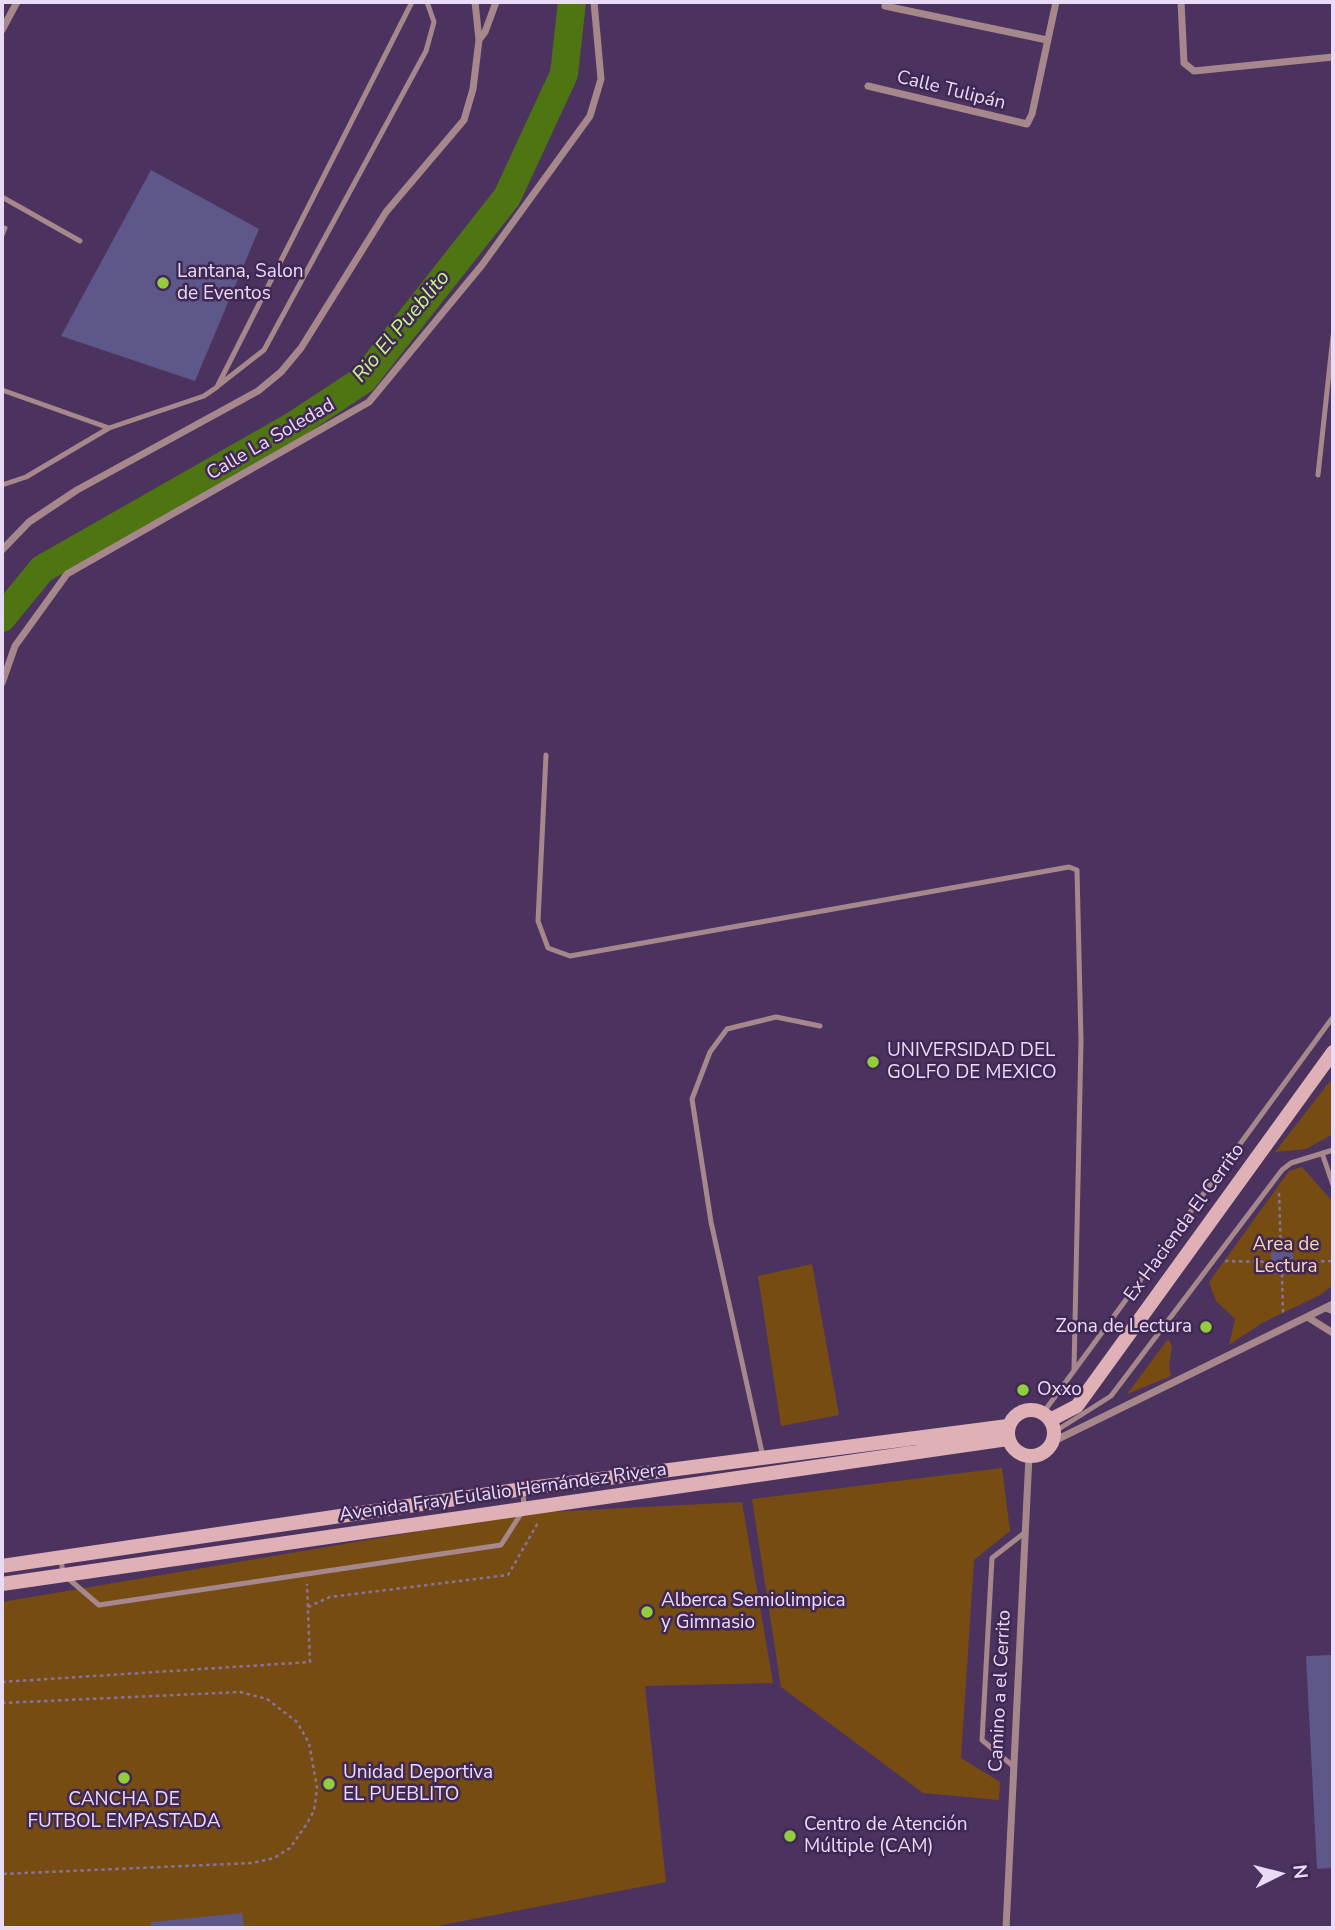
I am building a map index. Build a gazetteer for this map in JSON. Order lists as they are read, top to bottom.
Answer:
{
  "streets": {
    "street": [
      "Calle Tulipán",
      "Calle La Soledad",
      "Ex Hacienda El Cerrito",
      "Avenida Fray Eulalio Hernández Rivera",
      "Camino a el Cerrito"
    ]
  },
  "crossings": [
    ["Ex Hacienda El Cerrito", "Avenida Fray Eulalio Hernández Rivera"],
    ["Ex Hacienda El Cerrito", "Camino a el Cerrito"],
    ["Avenida Fray Eulalio Hernández Rivera", "Camino a el Cerrito"]
  ],
  "water": ["Rio El Pueblito"],
  "parks": ["Area de Lectura"],
  "places": [
    "Lantana, Salon de Eventos",
    "UNIVERSIDAD DEL GOLFO DE MEXICO",
    "Zona de Lectura",
    "Oxxo",
    "Alberca Semiolimpica y Gimnasio",
    "CANCHA DE FUTBOL EMPASTADA",
    "Unidad Deportiva EL PUEBLITO",
    "Centro de Atención Múltiple (CAM)"
  ],
  "north": "right"
}
